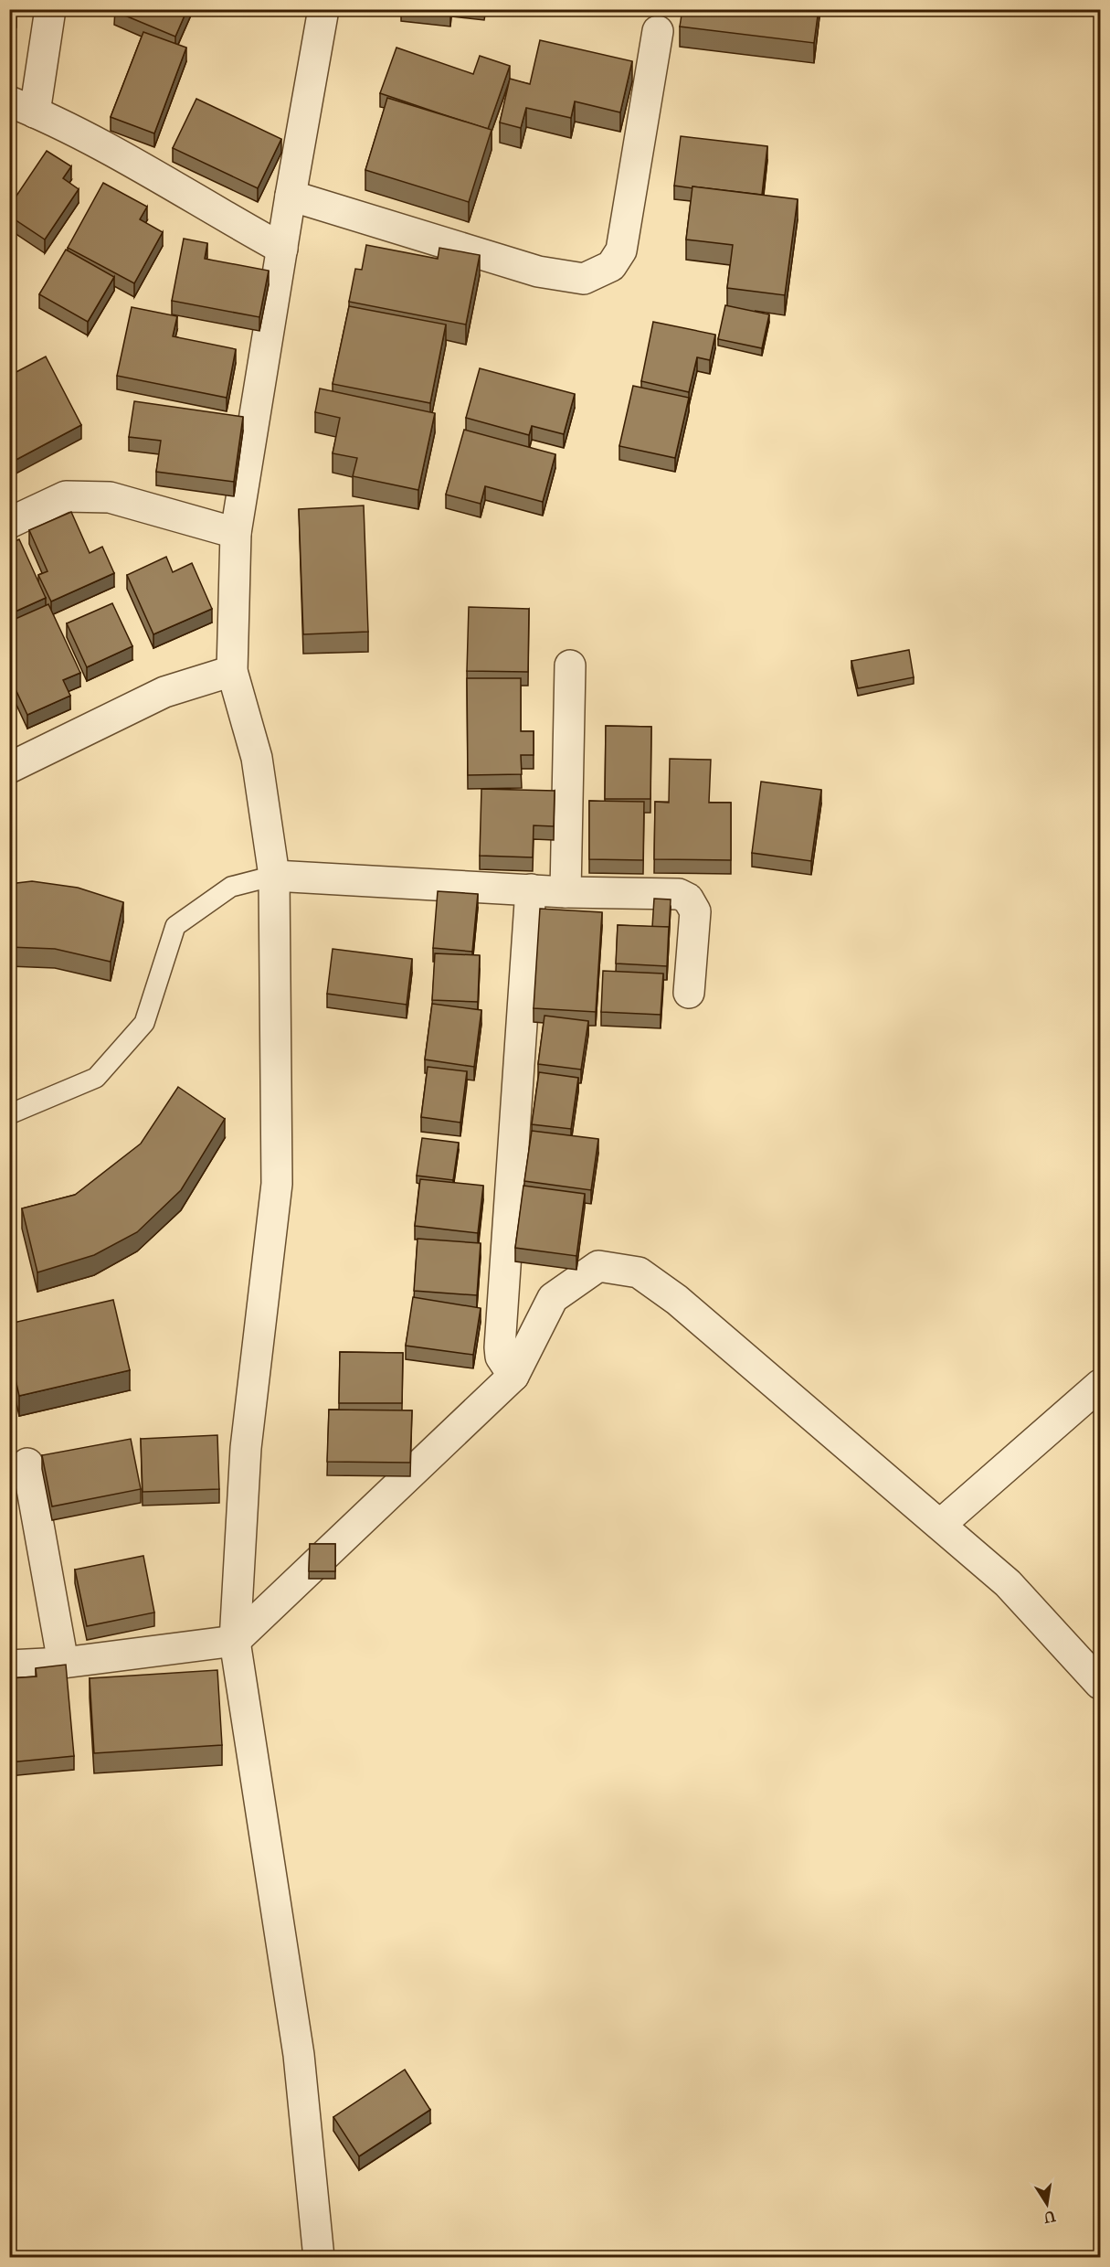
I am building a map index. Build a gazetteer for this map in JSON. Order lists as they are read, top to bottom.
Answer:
{
  "north": "bottom"
}
